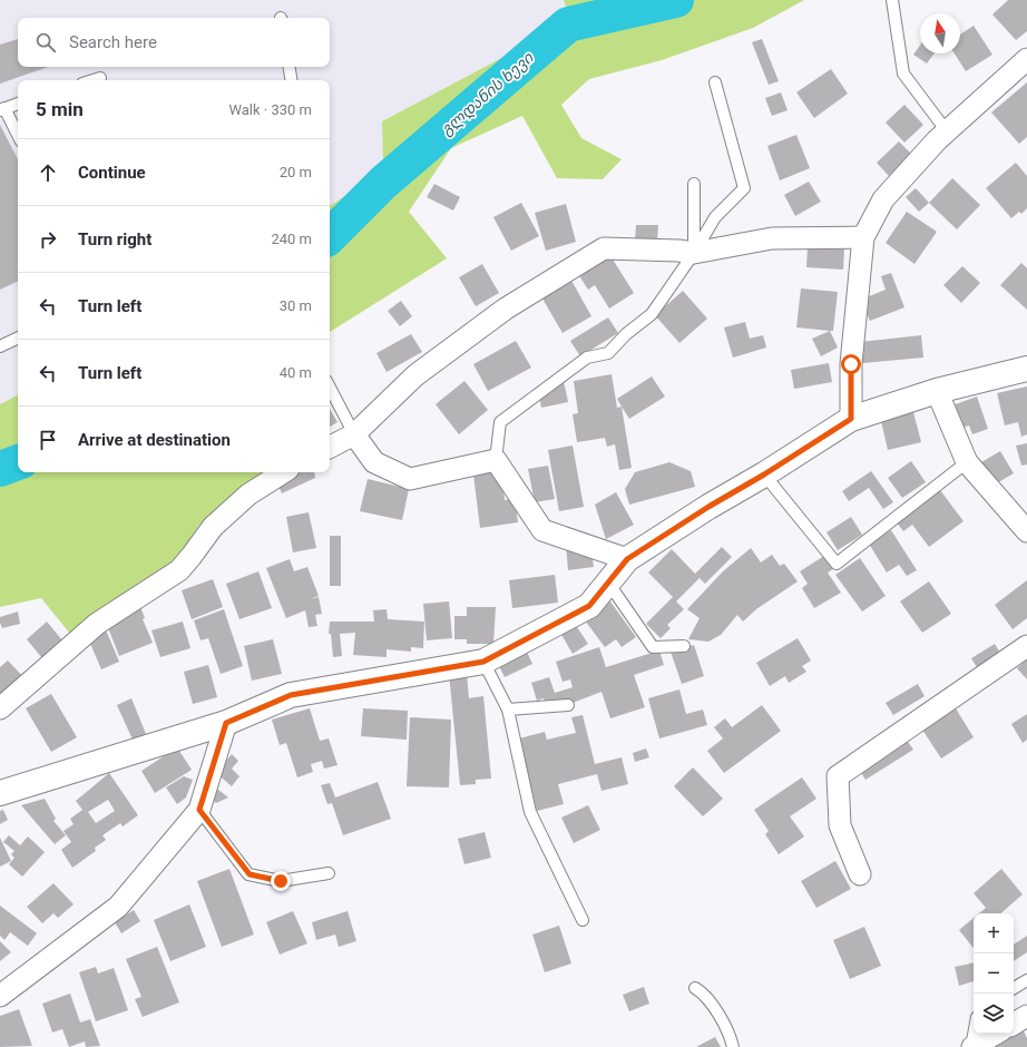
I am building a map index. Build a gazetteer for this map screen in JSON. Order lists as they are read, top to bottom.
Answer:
{
  "water": ["გლდანის ხევი"],
  "north": "top",
  "page": {
    "search": "Search here",
    "heading": ["5 min", "Walk · 330 m"],
    "list": [
      ["Continue", "20 m"],
      ["Turn right", "240 m"],
      ["Turn left", "30 m"],
      ["Turn left", "40 m"],
      "Arrive at destination"
    ],
    "map_buttons": ["+", "−"]
  }
}
